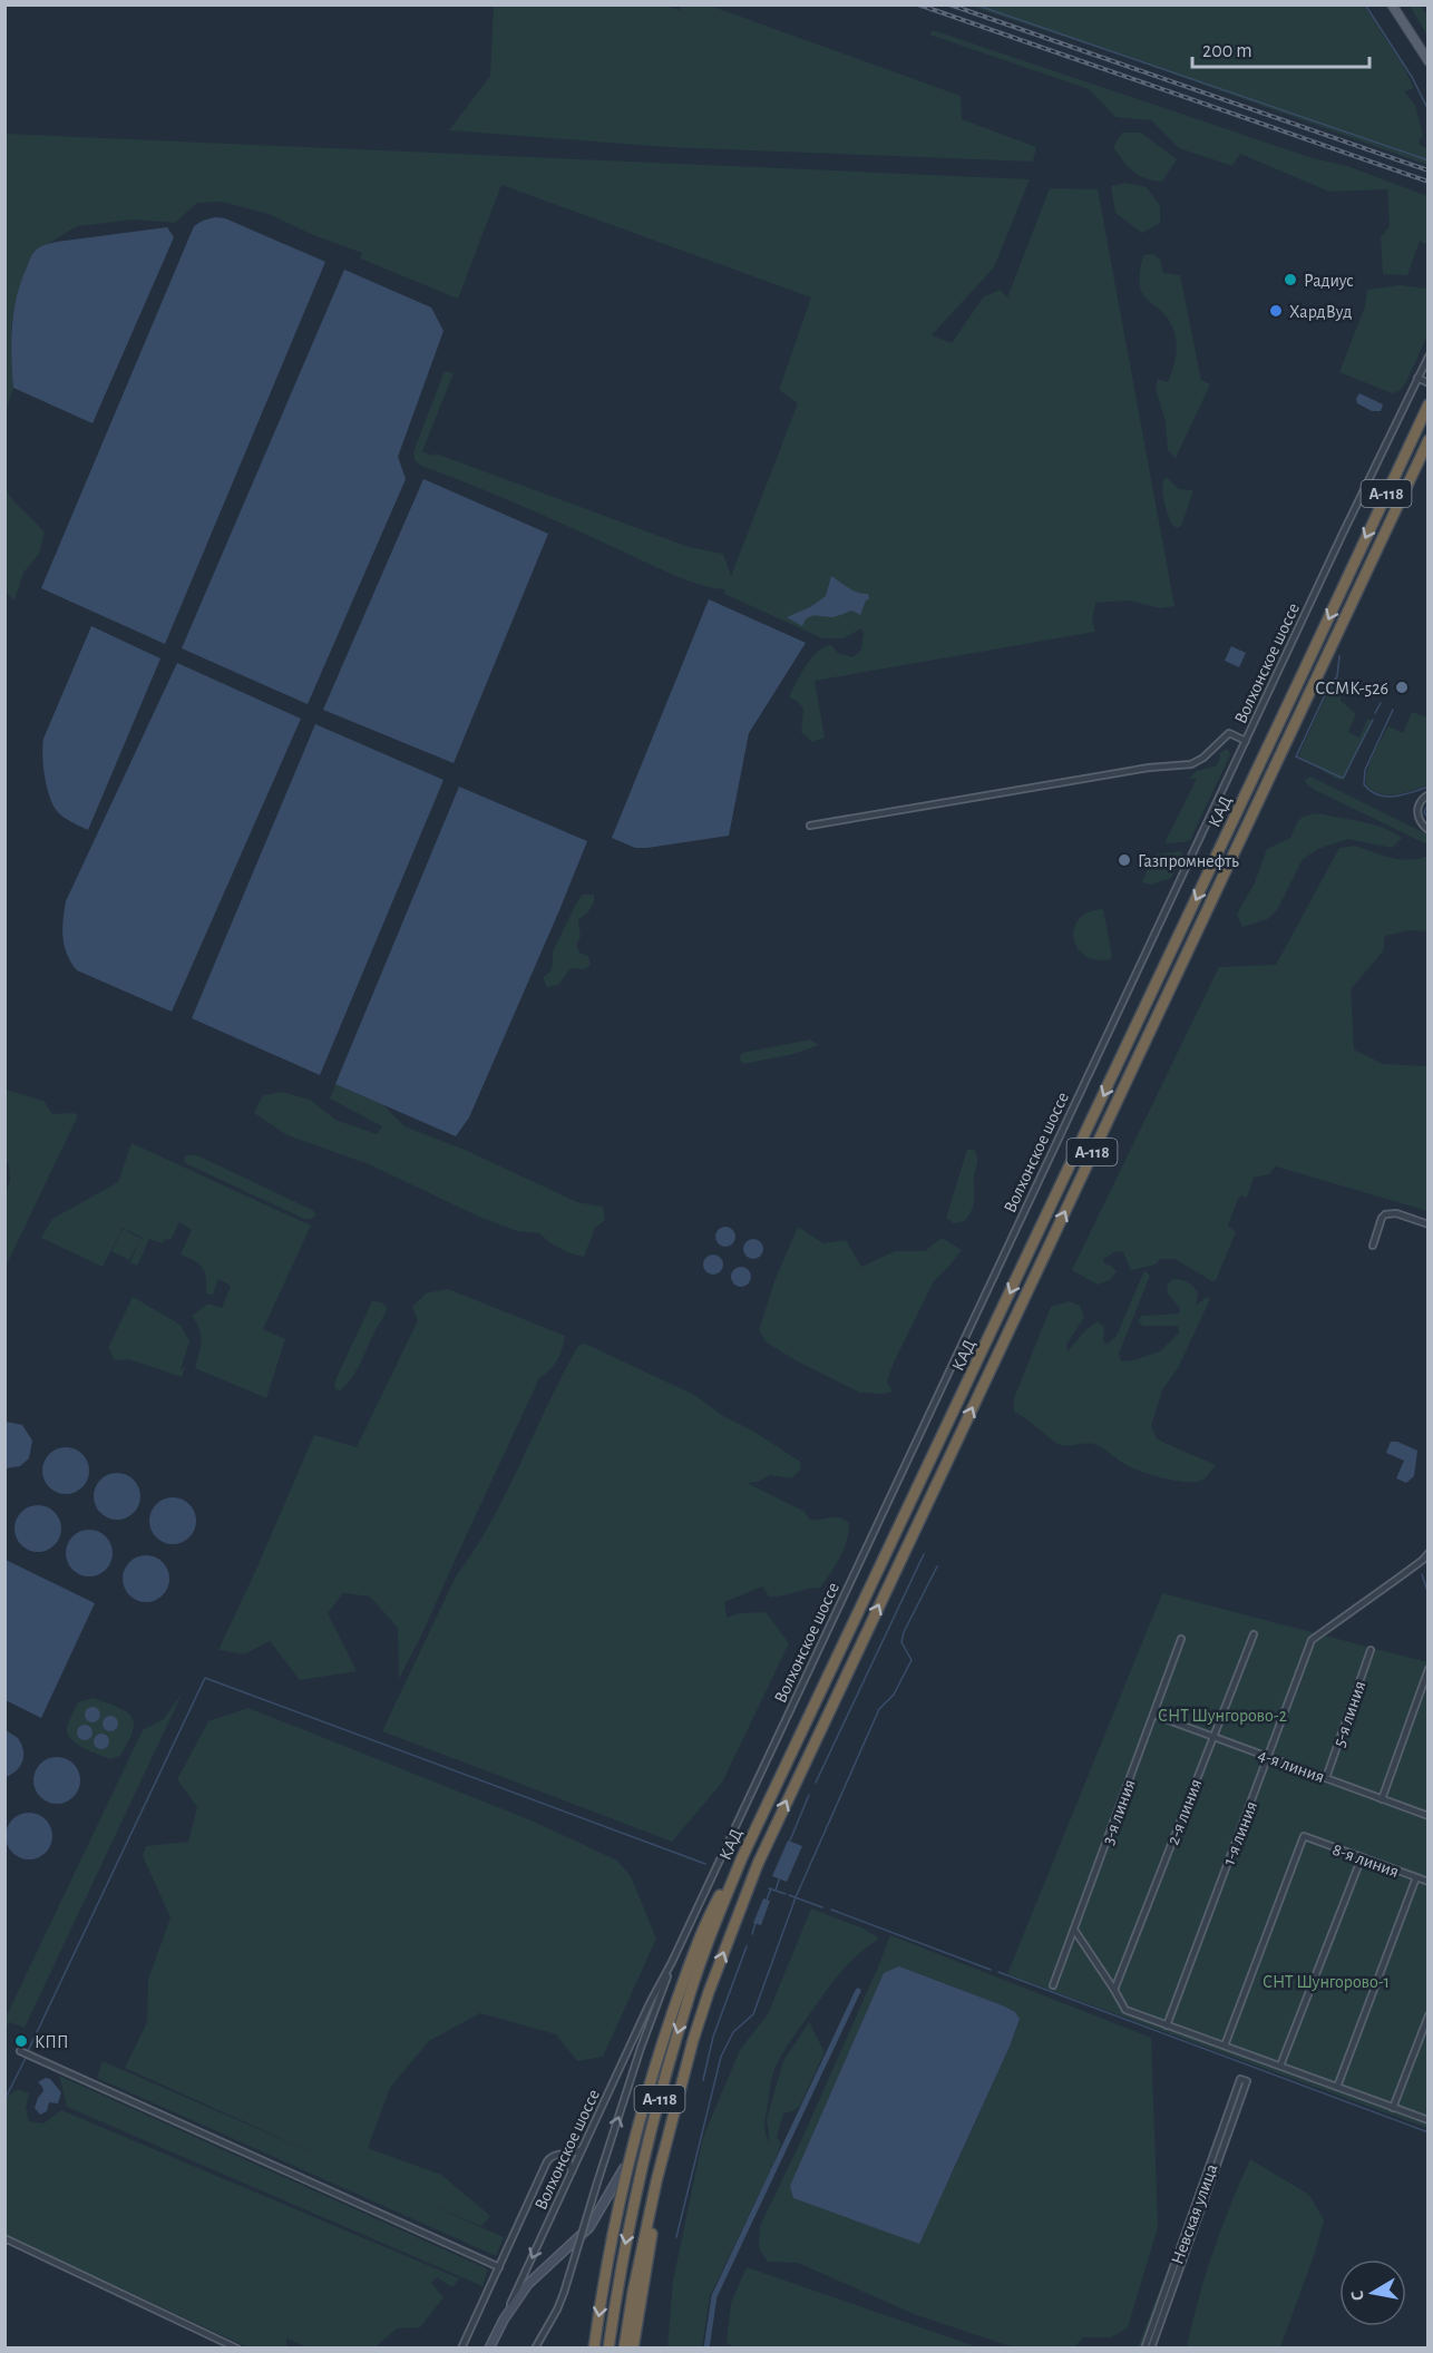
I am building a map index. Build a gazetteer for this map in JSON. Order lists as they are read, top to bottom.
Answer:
{
  "streets": {
    "highway": ["А-118", "КАД"],
    "main road": ["Волхонское шоссе"],
    "street": [
      "5-я линия",
      "4-я линия",
      "3-я линия",
      "2-я линия",
      "1-я линия",
      "8-я линия",
      "Невская улица"
    ]
  },
  "crossings": [
    ["5-я линия", "4-я линия"],
    ["4-я линия", "3-я линия"],
    ["4-я линия", "2-я линия"],
    ["4-я линия", "1-я линия"]
  ],
  "parks": ["СНТ Шунгорово-2", "СНТ Шунгорово-1"],
  "places": [
    "Радиус",
    "ХардВуд",
    "ССМК-526",
    "Газпромнефть",
    "КПП"
  ],
  "scale_bar": "200 m",
  "north": "left"
}
